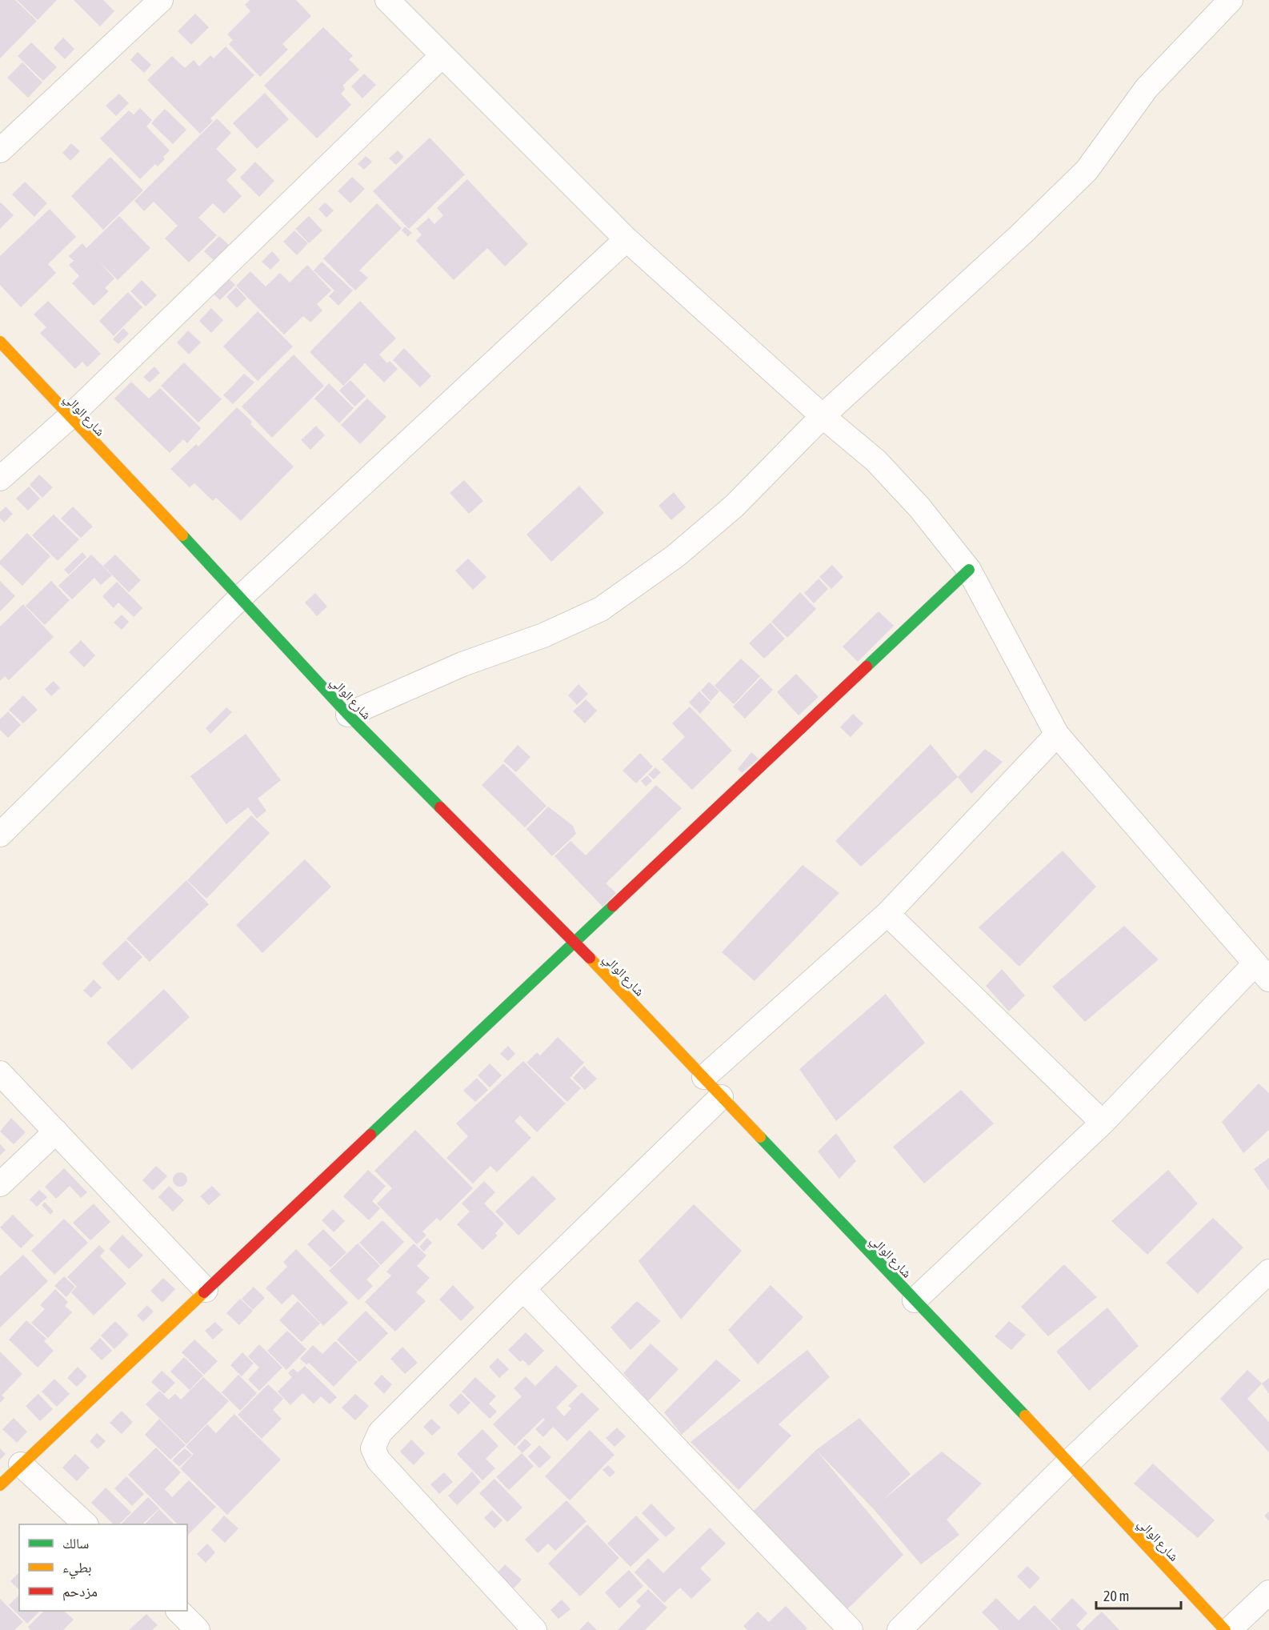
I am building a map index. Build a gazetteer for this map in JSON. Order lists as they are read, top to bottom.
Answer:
{
  "streets": {
    "main road": ["شارع الوالي"]
  },
  "legend": ["سالك", "بطيء", "مزدحم"],
  "scale_bar": "20 m"
}
